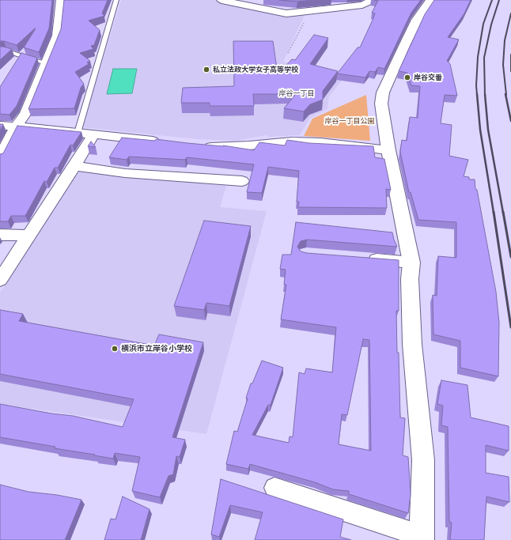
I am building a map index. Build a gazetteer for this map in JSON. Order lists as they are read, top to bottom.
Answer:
{
  "districts": ["岸谷一丁目"],
  "parks": ["岸谷一丁目公園"],
  "places": ["私立法政大学女子高等学校", "岸谷交番", "横浜市立岸谷小学校"]
}
